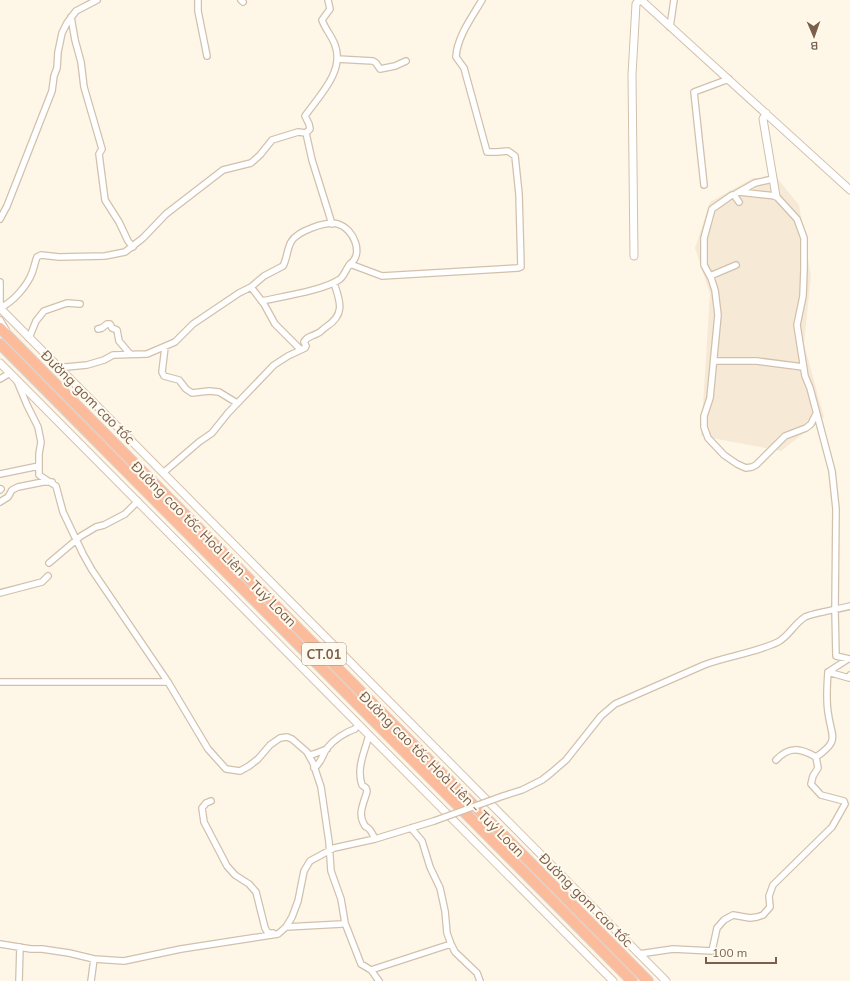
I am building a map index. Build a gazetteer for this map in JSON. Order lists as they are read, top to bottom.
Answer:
{
  "streets": {
    "highway": ["Đường cao tốc Hoà Liên - Tuý Loan", "CT.01"],
    "main road": ["Đường gom cao tốc"]
  },
  "scale_bar": "100 m",
  "north": "bottom"
}
